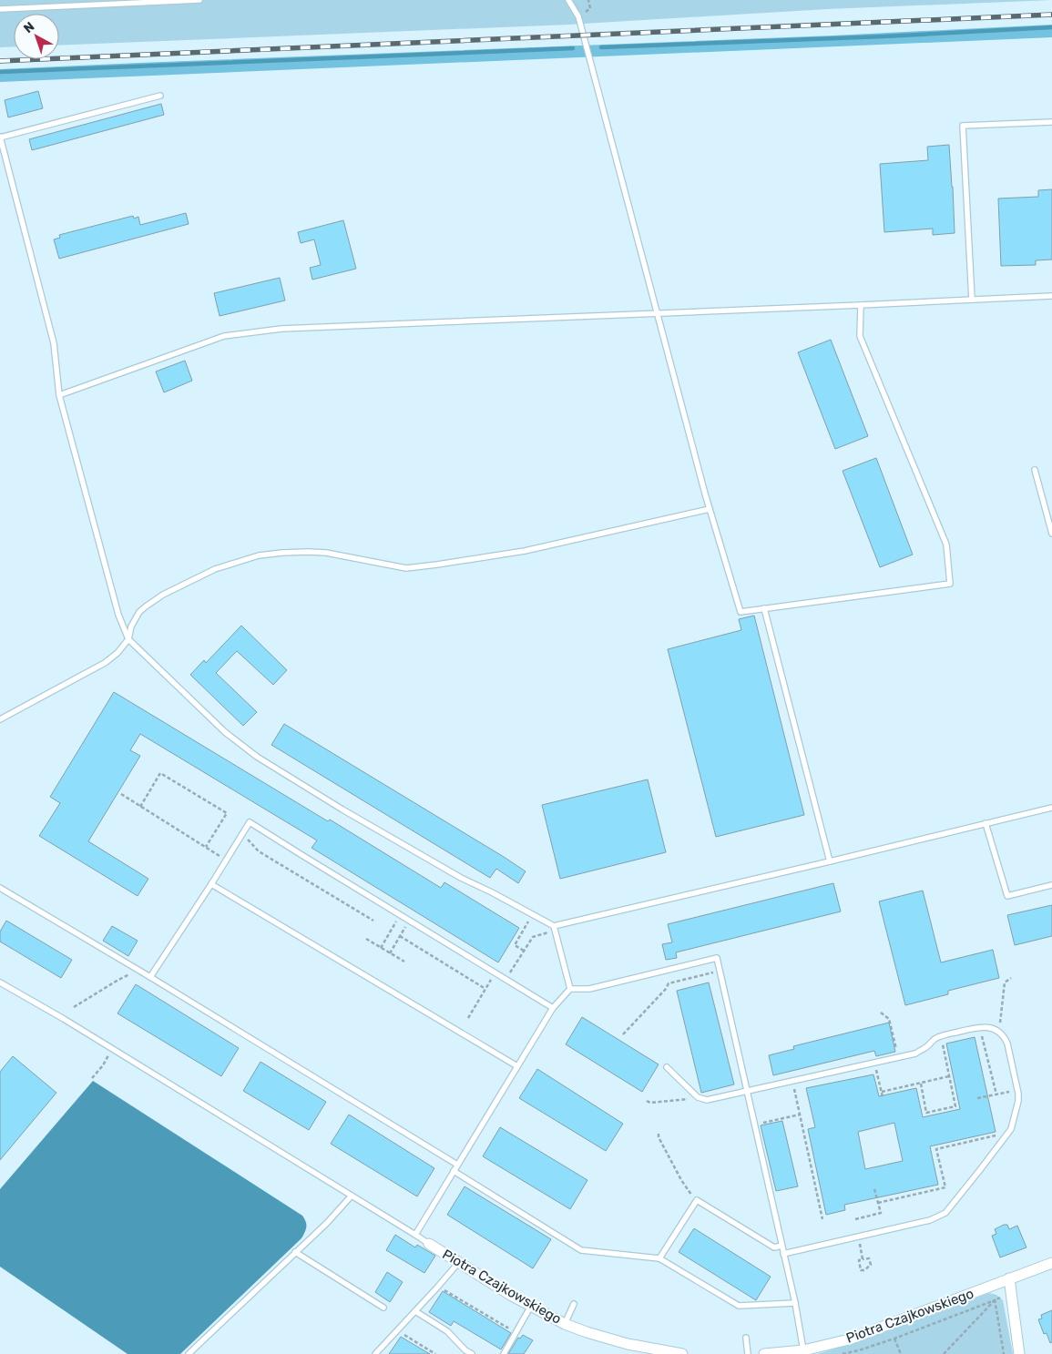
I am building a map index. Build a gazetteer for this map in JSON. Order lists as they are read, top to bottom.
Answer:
{
  "streets": {
    "street": ["Piotra Czajkowskiego"]
  },
  "north": "top left"
}
